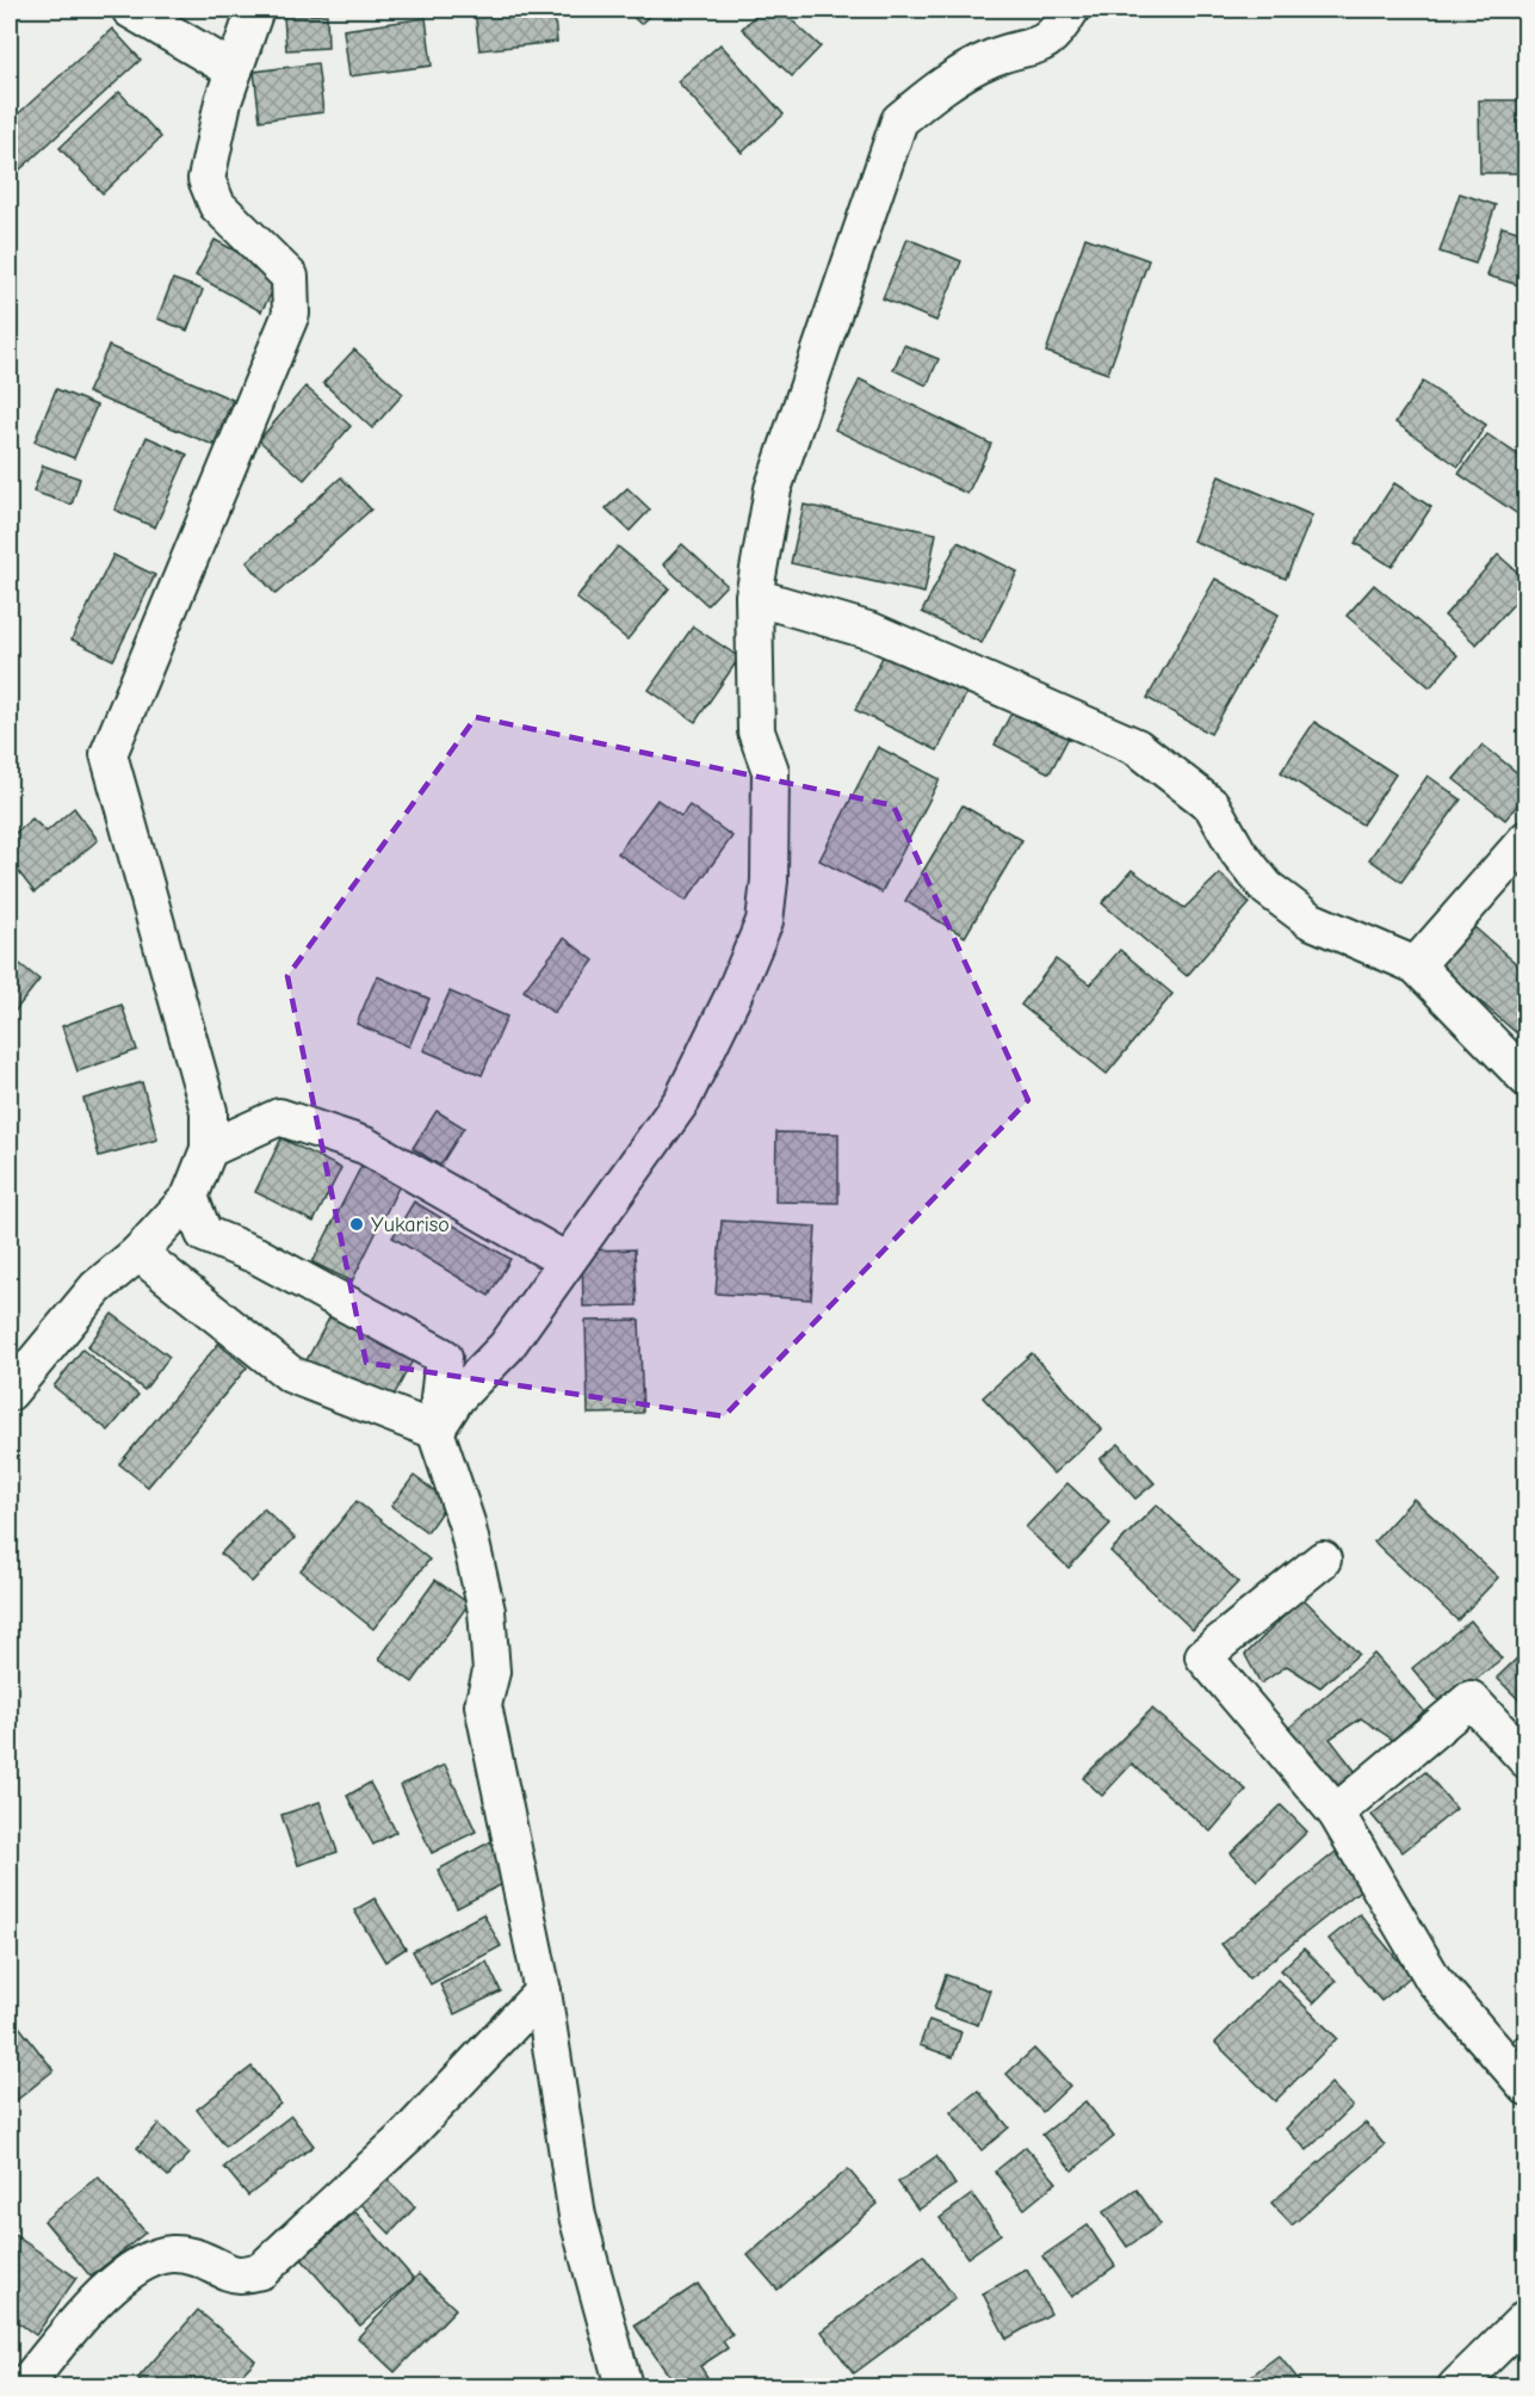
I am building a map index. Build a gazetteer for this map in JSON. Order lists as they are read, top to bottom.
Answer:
{
  "places": ["Yukariso"]
}
